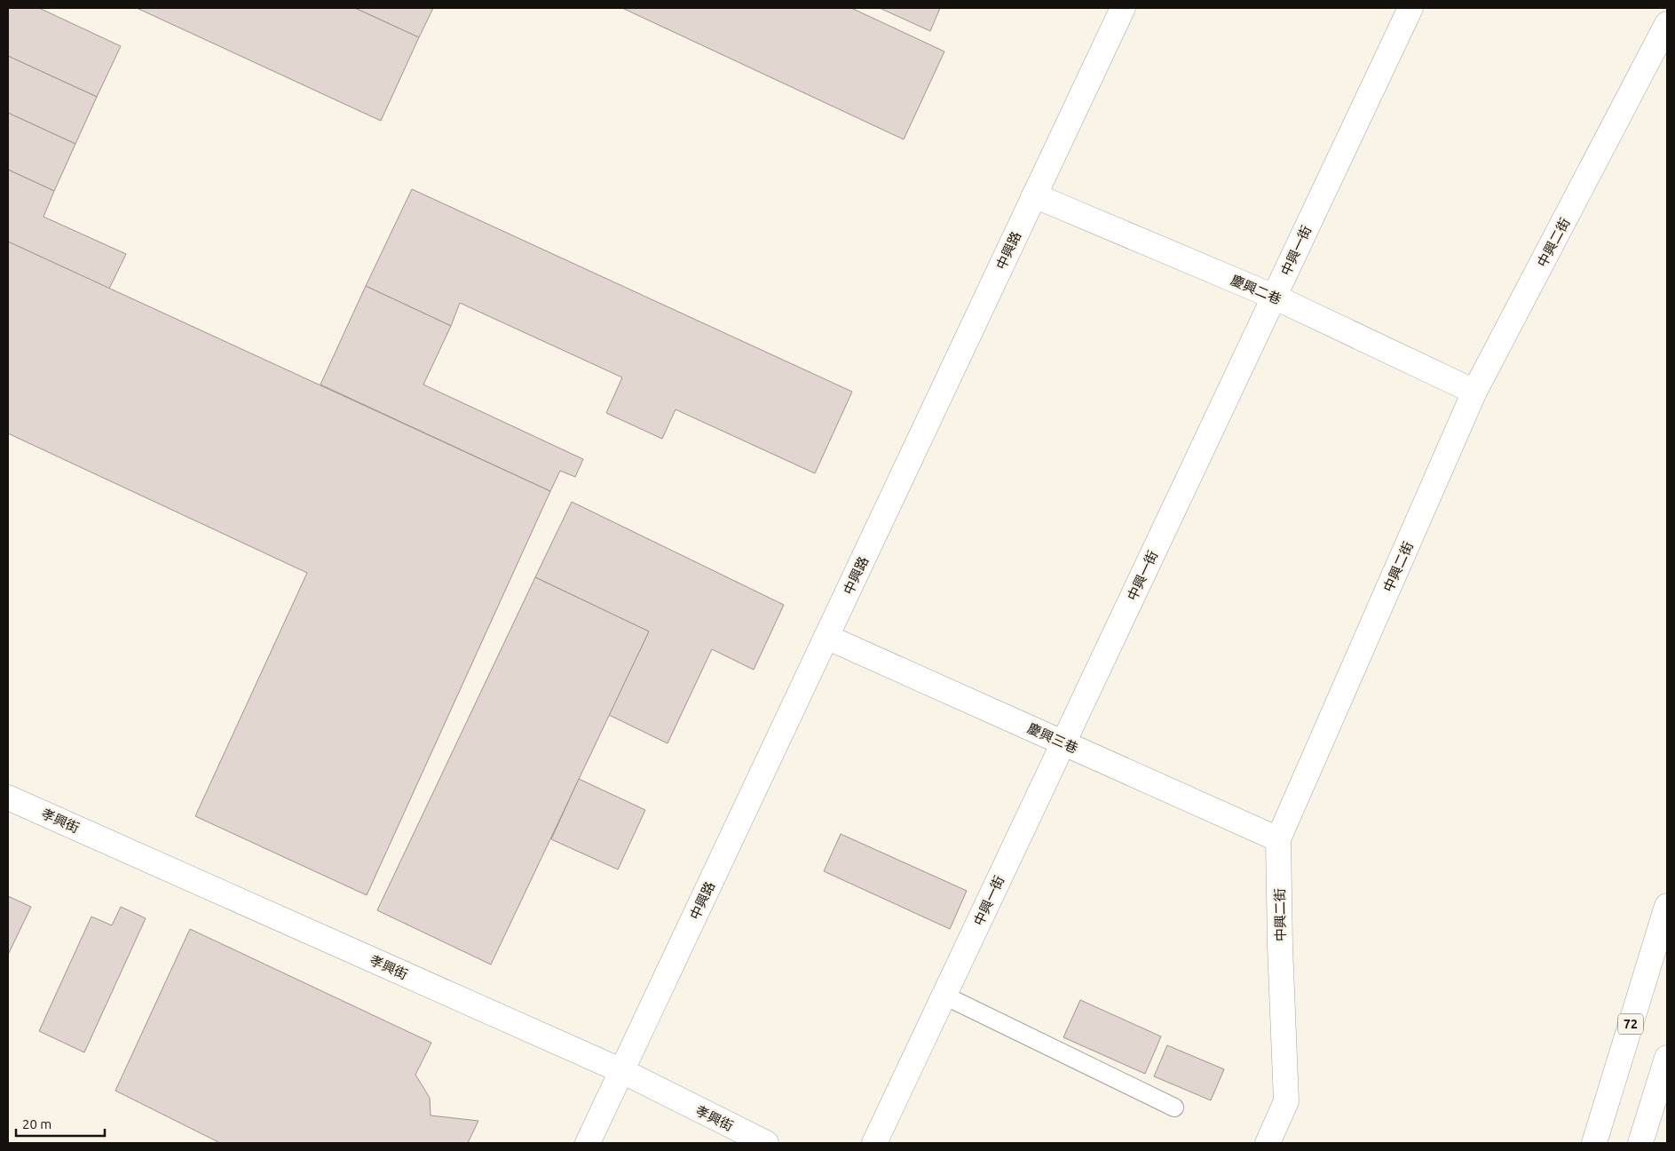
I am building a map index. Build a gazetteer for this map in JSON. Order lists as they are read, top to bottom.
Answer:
{
  "streets": {
    "main road": [
      "中興二街",
      "中興路",
      "中興一街",
      "慶興二巷",
      "慶興三巷",
      "孝興街",
      "72"
    ]
  },
  "crossings": [
    ["中興二街", "慶興二巷"],
    ["中興二街", "慶興三巷"],
    ["中興路", "慶興二巷"],
    ["中興路", "慶興三巷"],
    ["中興路", "孝興街"],
    ["中興一街", "慶興二巷"],
    ["中興一街", "慶興三巷"]
  ],
  "scale_bar": "20 m"
}
